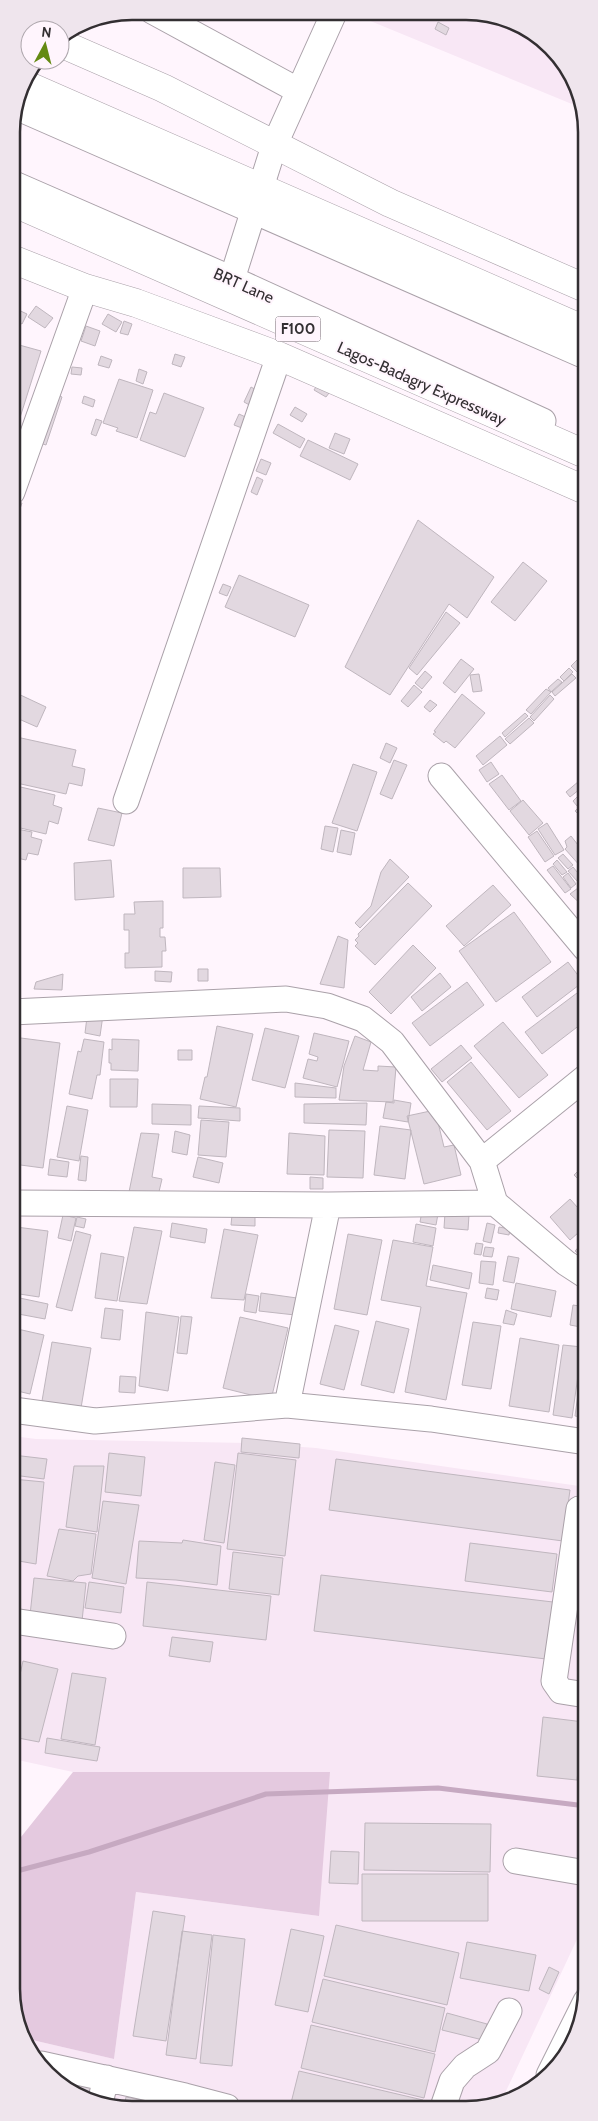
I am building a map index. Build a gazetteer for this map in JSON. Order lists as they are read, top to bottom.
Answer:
{
  "streets": {
    "main road": ["F100", "Lagos-Badagry Expressway"],
    "street": ["BRT Lane"]
  },
  "crossings": [
    ["BRT Lane", "Lagos-Badagry Expressway"]
  ],
  "north": "top"
}
